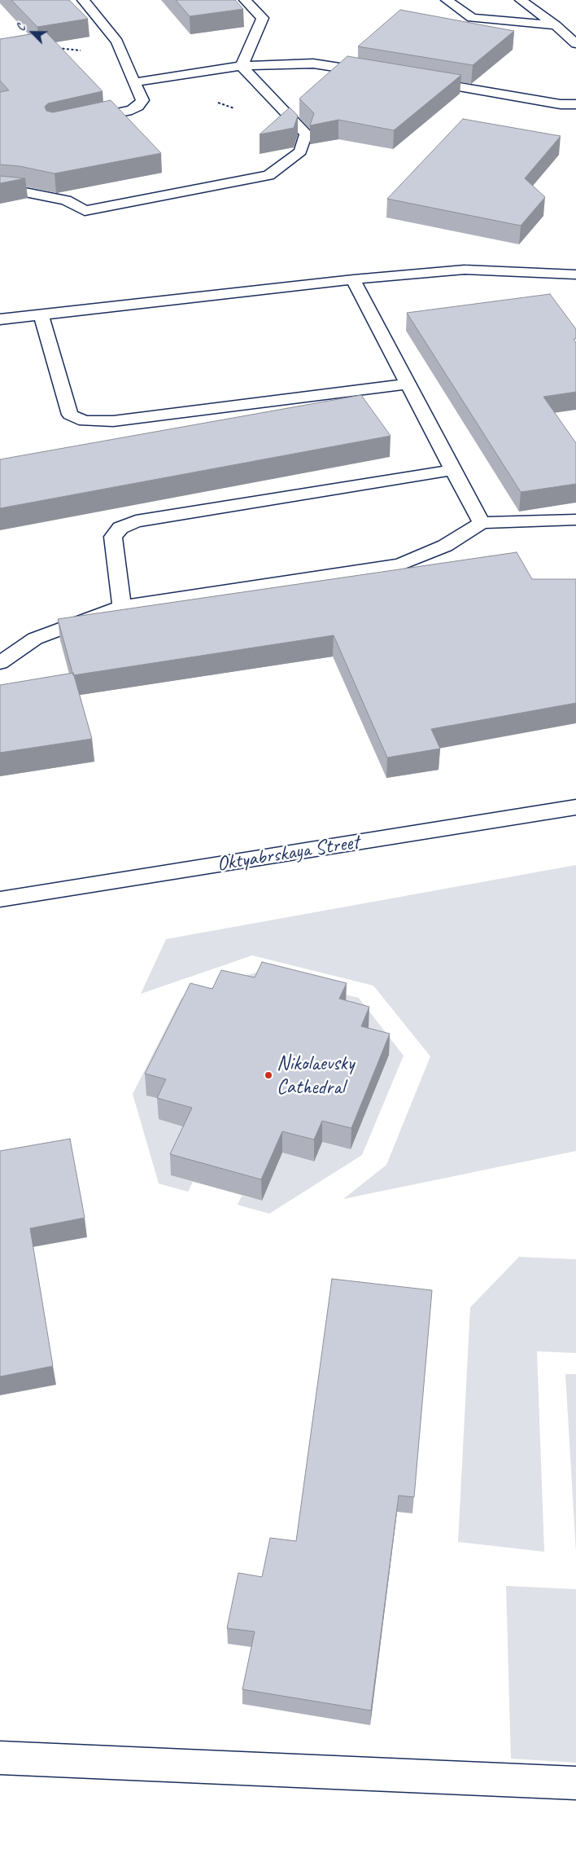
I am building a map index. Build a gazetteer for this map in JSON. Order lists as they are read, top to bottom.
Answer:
{
  "streets": {
    "street": ["Oktyabrskaya Street"]
  },
  "places": ["Nikolaevsky Cathedral"],
  "north": "top left"
}
